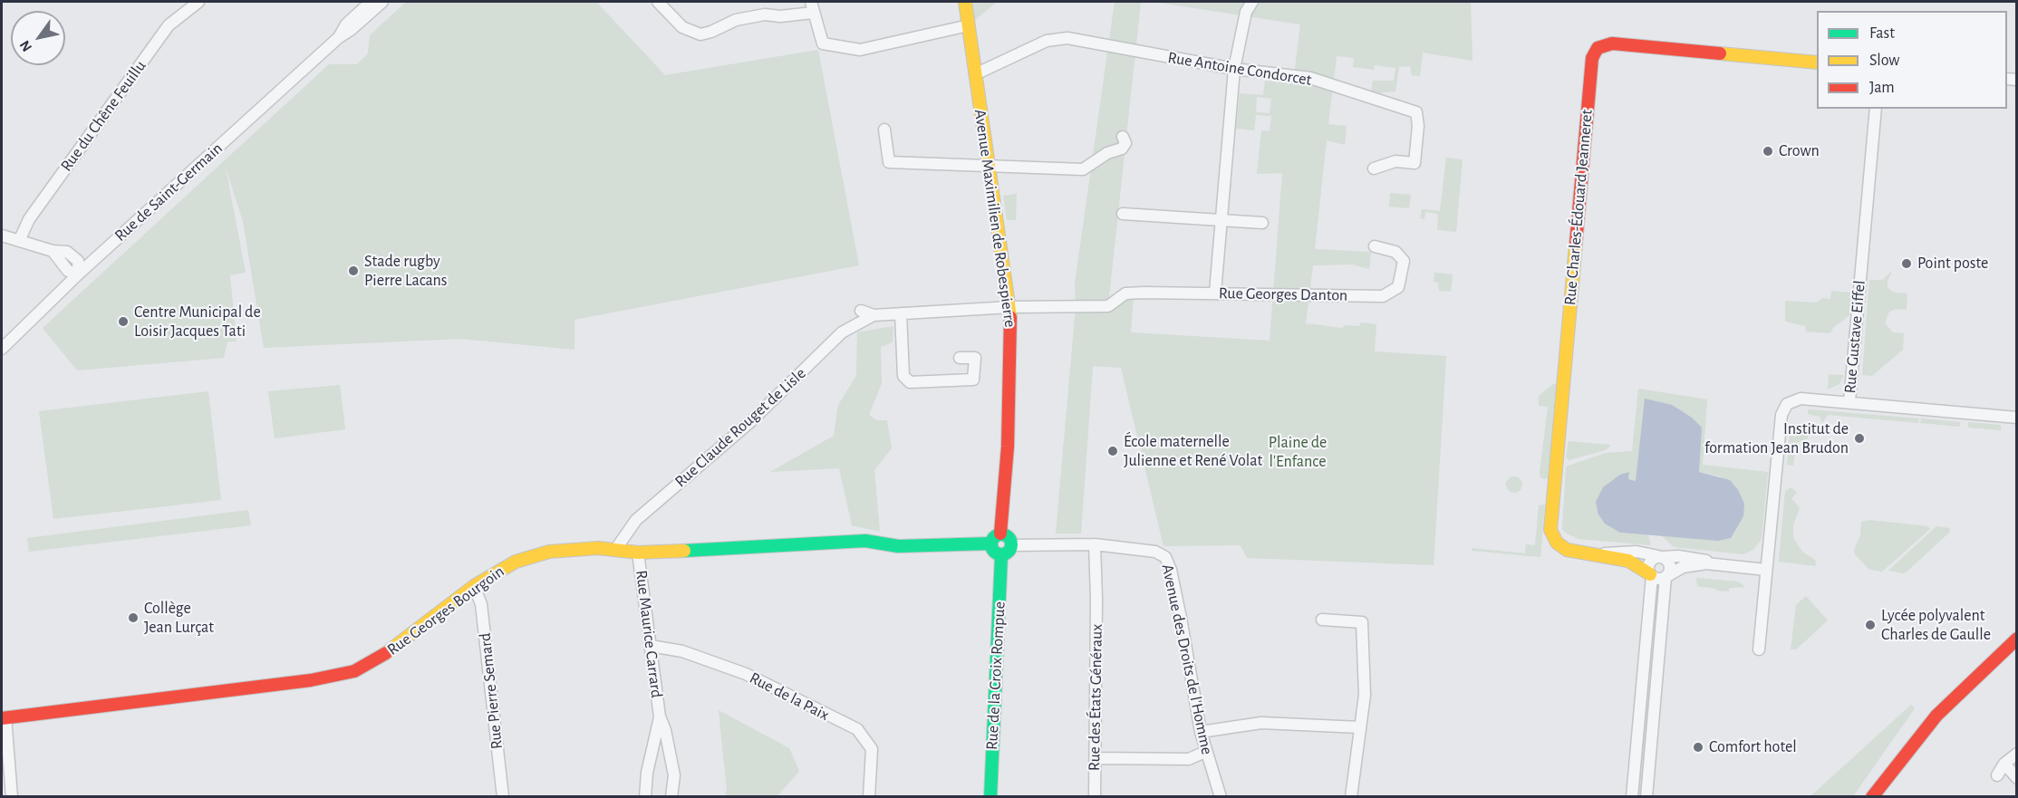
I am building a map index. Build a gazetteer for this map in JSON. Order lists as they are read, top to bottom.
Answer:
{
  "streets": {
    "street": [
      "Rue Antoine Condorcet",
      "Rue du Chêne Feuillu",
      "Rue de Saint-Germain",
      "Rue Charles-Édouard Jeanneret",
      "Avenue Maximilien de Robespierre",
      "Rue Georges Danton",
      "Rue Gustave Eiffel",
      "Rue Claude Rouget de Lisle",
      "Rue Georges Bourgoin",
      "Rue Maurice Carrard",
      "Avenue des Droits de l'Homme",
      "Rue de la Croix Rompue",
      "Rue Pierre Semard",
      "Rue de la Paix",
      "Rue des États Généraux"
    ]
  },
  "crossings": [
    ["Rue Antoine Condorcet", "Avenue Maximilien de Robespierre"],
    ["Avenue Maximilien de Robespierre", "Rue Georges Danton"],
    ["Avenue Maximilien de Robespierre", "Rue Georges Bourgoin"],
    ["Avenue Maximilien de Robespierre", "Rue de la Croix Rompue"],
    ["Rue Claude Rouget de Lisle", "Rue Georges Bourgoin"],
    ["Rue Georges Bourgoin", "Rue Maurice Carrard"],
    ["Rue Georges Bourgoin", "Rue de la Croix Rompue"],
    ["Rue Georges Bourgoin", "Rue Pierre Semard"],
    ["Rue Maurice Carrard", "Rue de la Paix"],
    ["Avenue des Droits de l'Homme", "Rue des États Généraux"]
  ],
  "parks": ["Plaine de l'Enfance"],
  "places": [
    "Crown",
    "Point poste",
    "Stade rugby Pierre Lacans",
    "Centre Municipal de Loisir Jacques Tati",
    "Institut de formation Jean Brudon",
    "École maternelle Julienne et René Volat",
    "Collège Jean Lurçat",
    "Lycée polyvalent Charles de Gaulle",
    "Comfort hotel"
  ],
  "legend": ["Fast", "Slow", "Jam"],
  "north": "bottom left"
}
